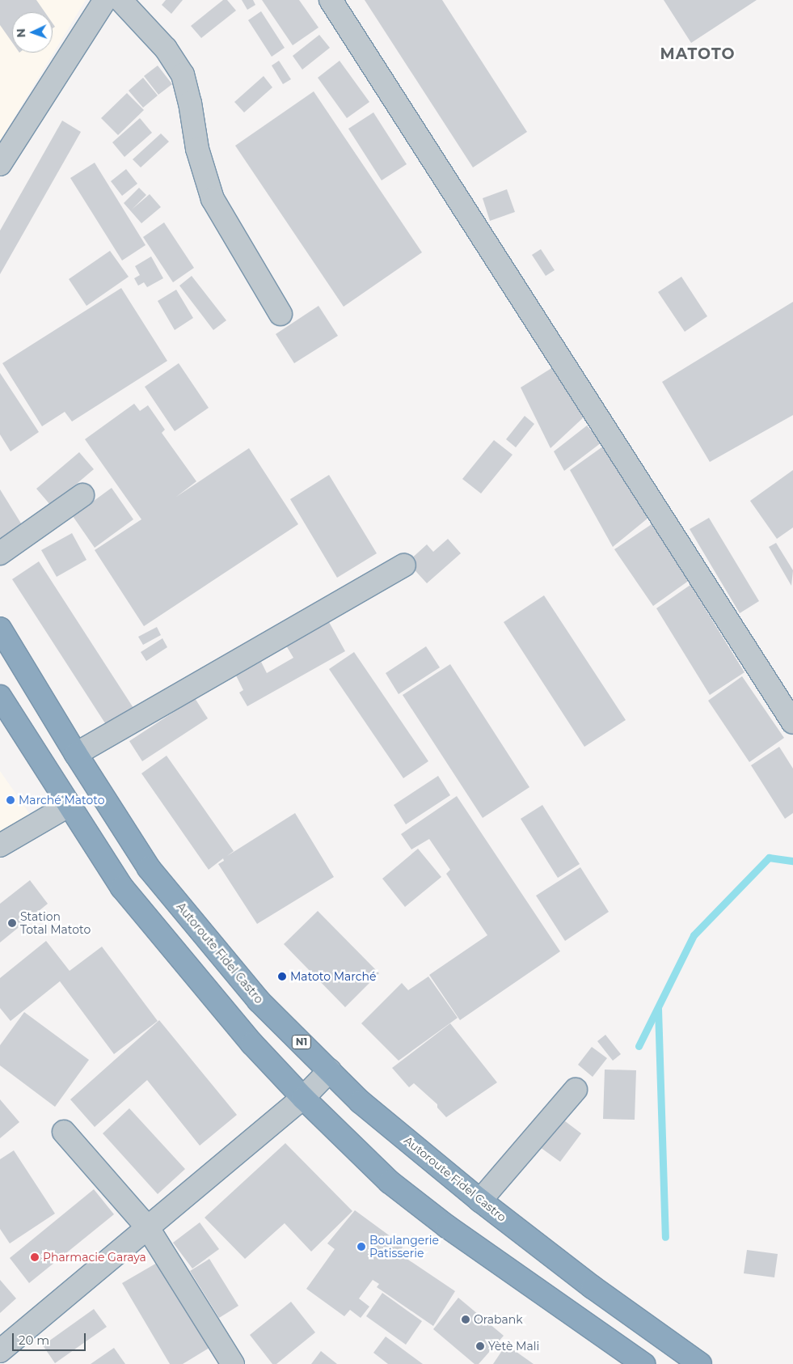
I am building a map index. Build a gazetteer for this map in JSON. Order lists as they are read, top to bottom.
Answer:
{
  "streets": {
    "highway": ["Autoroute Fidel Castro", "N1"]
  },
  "districts": ["MATOTO"],
  "places": [
    "Marché Matoto",
    "Station Total Matoto",
    "Matoto Marché",
    "Boulangerie Patisserie",
    "Pharmacie Garaya",
    "Orabank",
    "Yètè Mali"
  ],
  "scale_bar": "20 m",
  "north": "left"
}
